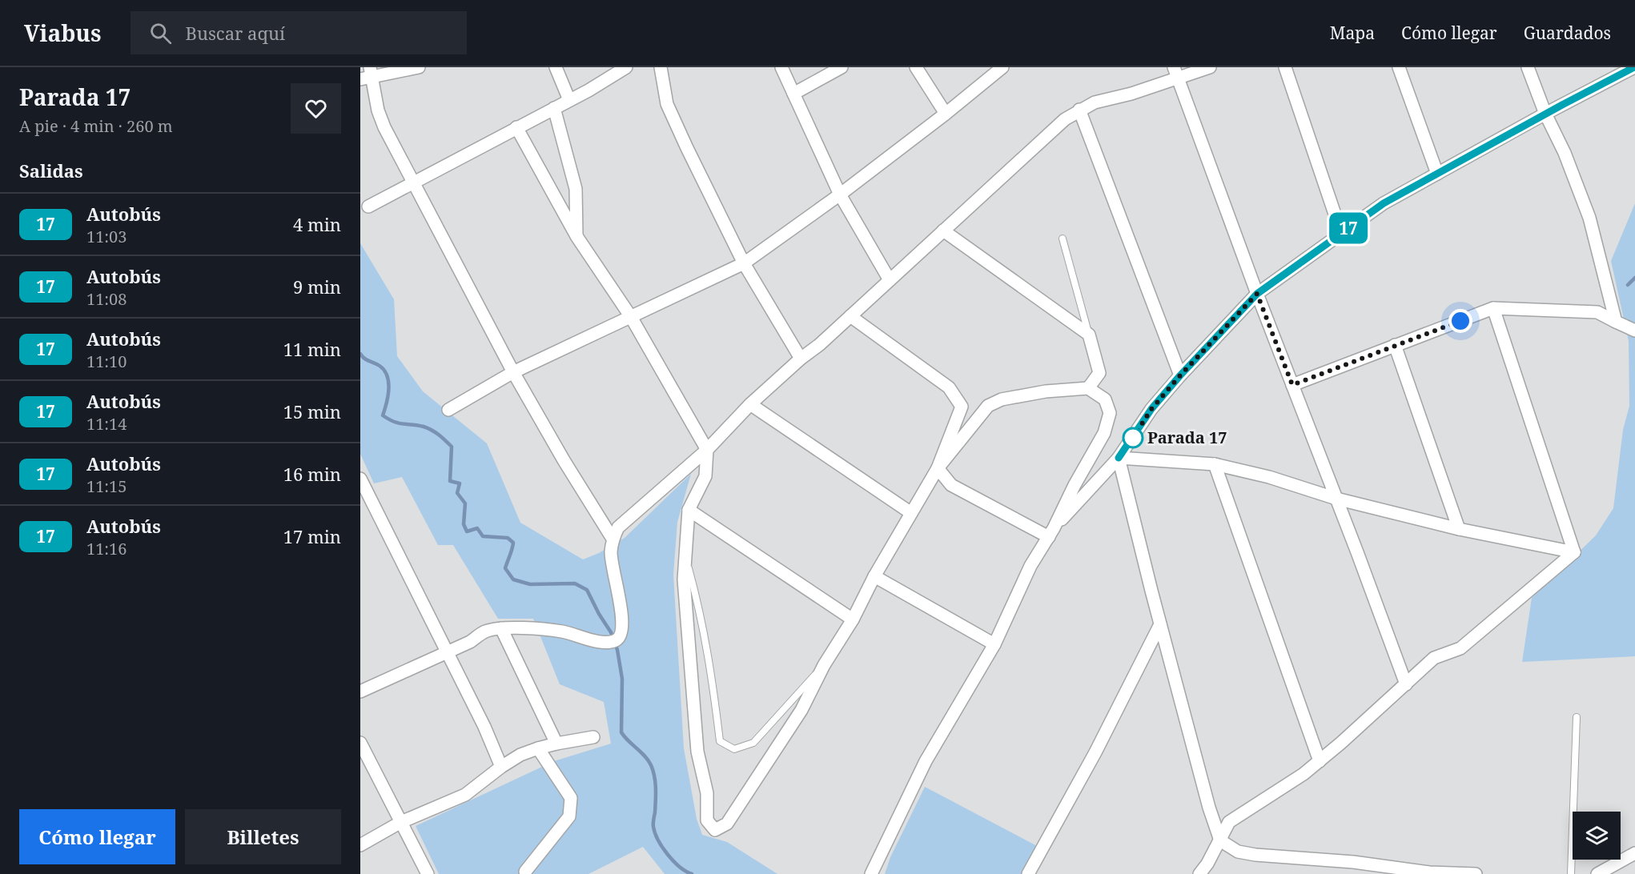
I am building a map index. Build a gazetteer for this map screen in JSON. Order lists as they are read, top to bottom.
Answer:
{
  "places": ["Parada 17"],
  "lines": ["bus line 17"],
  "page": {
    "header": "Viabus",
    "search": "Buscar aquí",
    "nav": ["Mapa", "Cómo llegar", "Guardados"],
    "heading": [
      ["Parada 17", "A pie · 4 min · 260 m"],
      "Salidas"
    ],
    "on_map": "17",
    "list": [
      {
        "mark": "17",
        "name": "Autobús",
        "note": "11:03",
        "value": "4 min"
      },
      {
        "mark": "17",
        "name": "Autobús",
        "note": "11:08",
        "value": "9 min"
      },
      {
        "mark": "17",
        "name": "Autobús",
        "note": "11:10",
        "value": "11 min"
      },
      {
        "mark": "17",
        "name": "Autobús",
        "note": "11:14",
        "value": "15 min"
      },
      {
        "mark": "17",
        "name": "Autobús",
        "note": "11:15",
        "value": "16 min"
      },
      {
        "mark": "17",
        "name": "Autobús",
        "note": "11:16",
        "value": "17 min"
      }
    ],
    "buttons": ["Cómo llegar", "Billetes"]
  }
}
